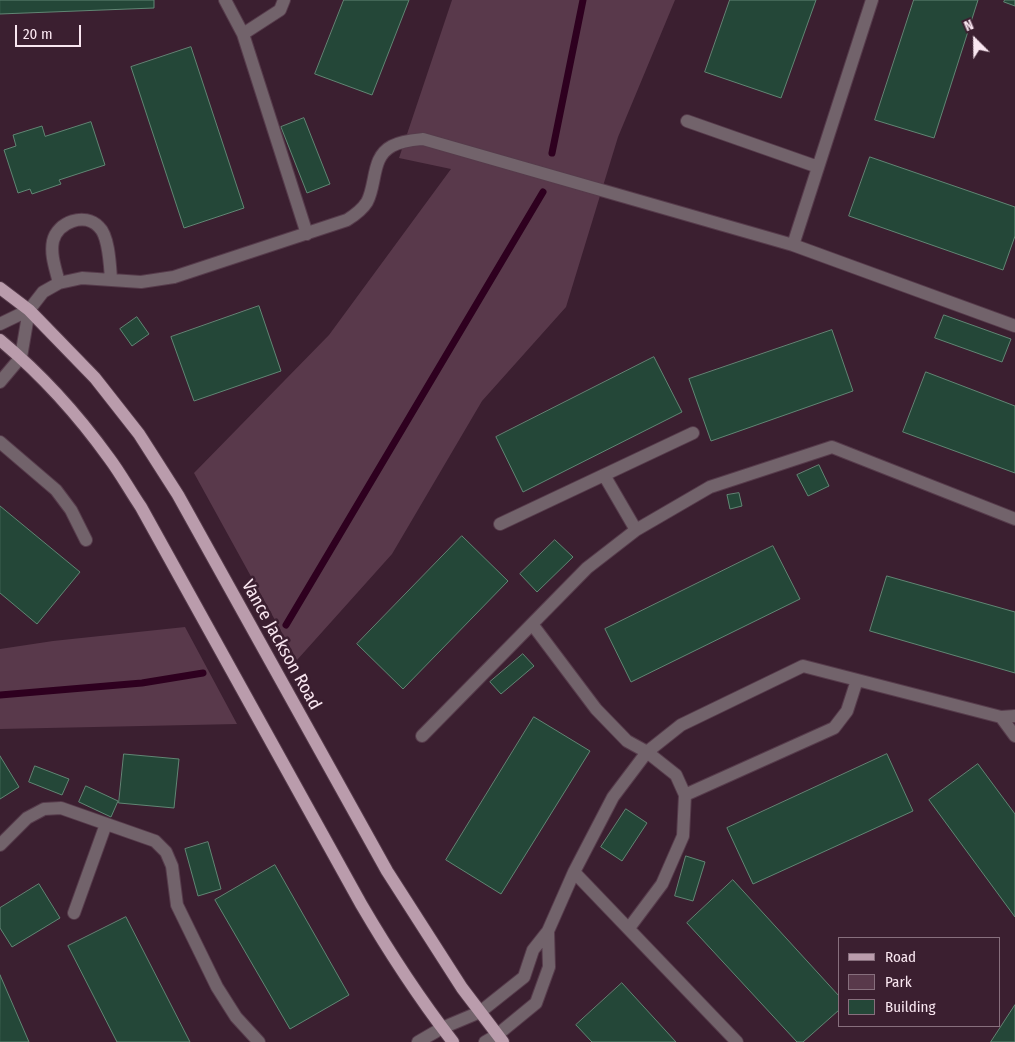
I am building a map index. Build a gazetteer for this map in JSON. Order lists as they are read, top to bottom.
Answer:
{
  "streets": {
    "main road": ["Vance Jackson Road"]
  },
  "legend": ["Road", "Park", "Building"],
  "scale_bar": "20 m",
  "north": "top left"
}
